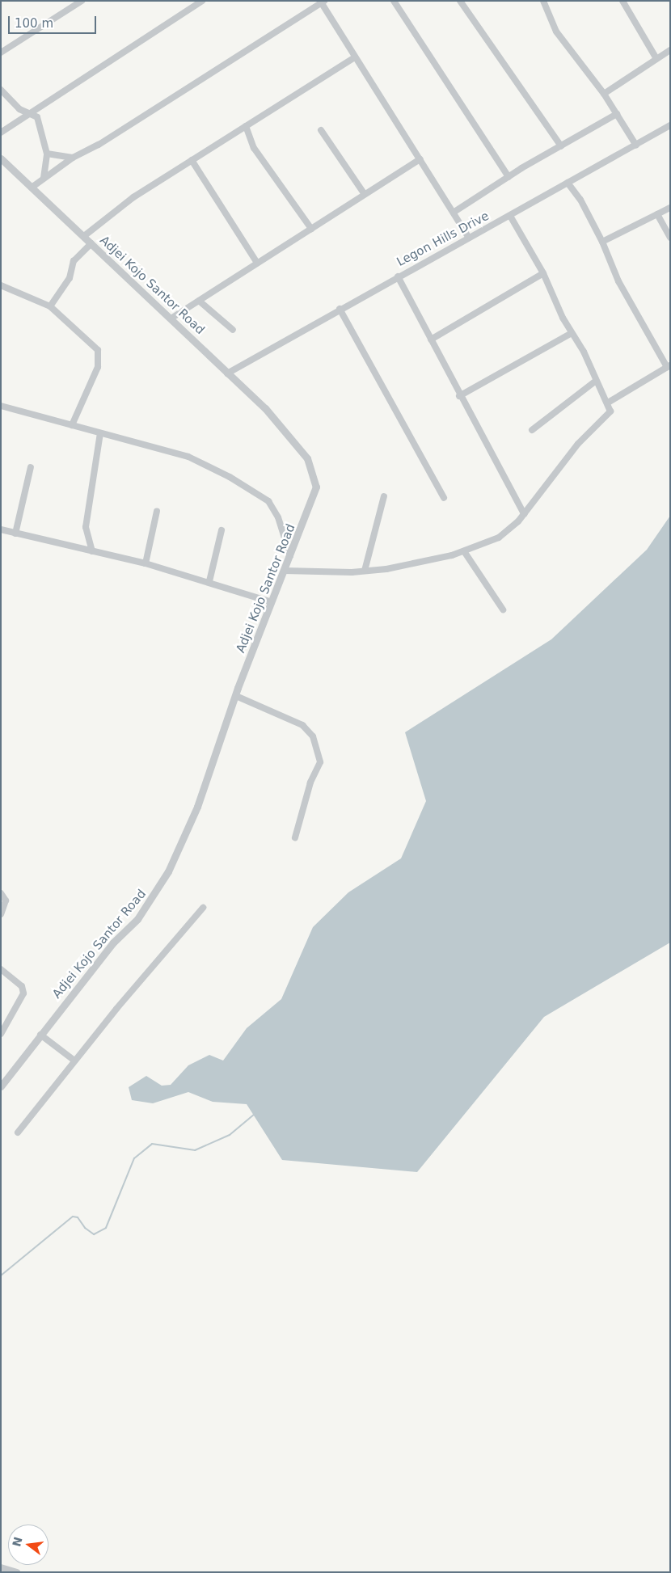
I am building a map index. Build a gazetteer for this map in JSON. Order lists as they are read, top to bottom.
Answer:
{
  "streets": {
    "street": ["Legon Hills Drive", "Adjei Kojo Santor Road"]
  },
  "crossings": [
    ["Legon Hills Drive", "Adjei Kojo Santor Road"]
  ],
  "scale_bar": "100 m",
  "north": "left"
}
